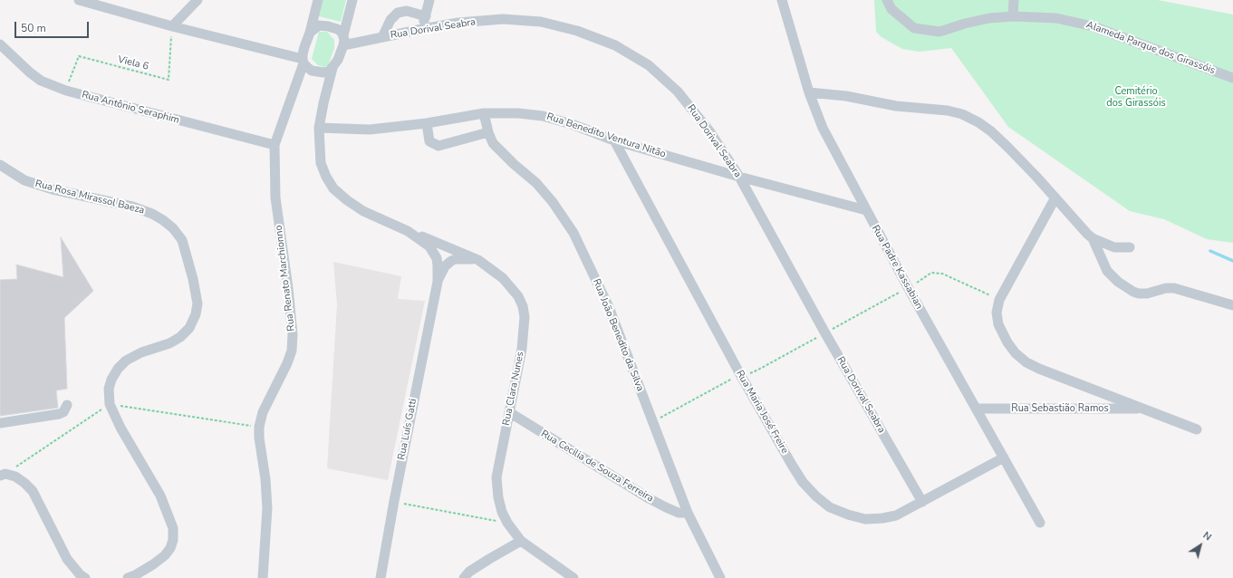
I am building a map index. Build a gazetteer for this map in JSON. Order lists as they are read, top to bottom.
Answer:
{
  "streets": {
    "street": [
      "Rua Dorival Seabra",
      "Alameda Parque dos Girassóis",
      "Rua Antônio Seraphim",
      "Rua Benedito Ventura Nitão",
      "Rua Rosa Mirassol Baeza",
      "Rua Padre Kassabian",
      "Rua Renato Marchionno",
      "Rua João Benedito da Silva",
      "Rua Clara Nunes",
      "Rua Sebastião Ramos",
      "Rua Maria José Freire",
      "Rua Luís Gatti",
      "Rua Cecilia de Souza Ferreira"
    ],
    "path": ["Viela 6"]
  },
  "crossings": [
    ["Rua Dorival Seabra", "Rua Benedito Ventura Nitão"],
    ["Rua Dorival Seabra", "Rua Renato Marchionno"],
    ["Rua Dorival Seabra", "Rua Maria José Freire"],
    ["Rua Dorival Seabra", "Rua Luís Gatti"],
    ["Viela 6", "Rua Antônio Seraphim"],
    ["Rua Antônio Seraphim", "Rua Renato Marchionno"],
    ["Rua Benedito Ventura Nitão", "Rua Padre Kassabian"],
    ["Rua Benedito Ventura Nitão", "Rua João Benedito da Silva"],
    ["Rua Benedito Ventura Nitão", "Rua Maria José Freire"],
    ["Rua Benedito Ventura Nitão", "Rua Luís Gatti"],
    ["Rua Padre Kassabian", "Rua Sebastião Ramos"],
    ["Rua Padre Kassabian", "Rua Maria José Freire"],
    ["Rua Renato Marchionno", "Rua Luís Gatti"],
    ["Rua João Benedito da Silva", "Rua Cecilia de Souza Ferreira"],
    ["Rua Clara Nunes", "Rua Luís Gatti"],
    ["Rua Clara Nunes", "Rua Cecilia de Souza Ferreira"]
  ],
  "parks": ["Cemitério dos Girassóis"],
  "scale_bar": "50 m",
  "north": "top right"
}
